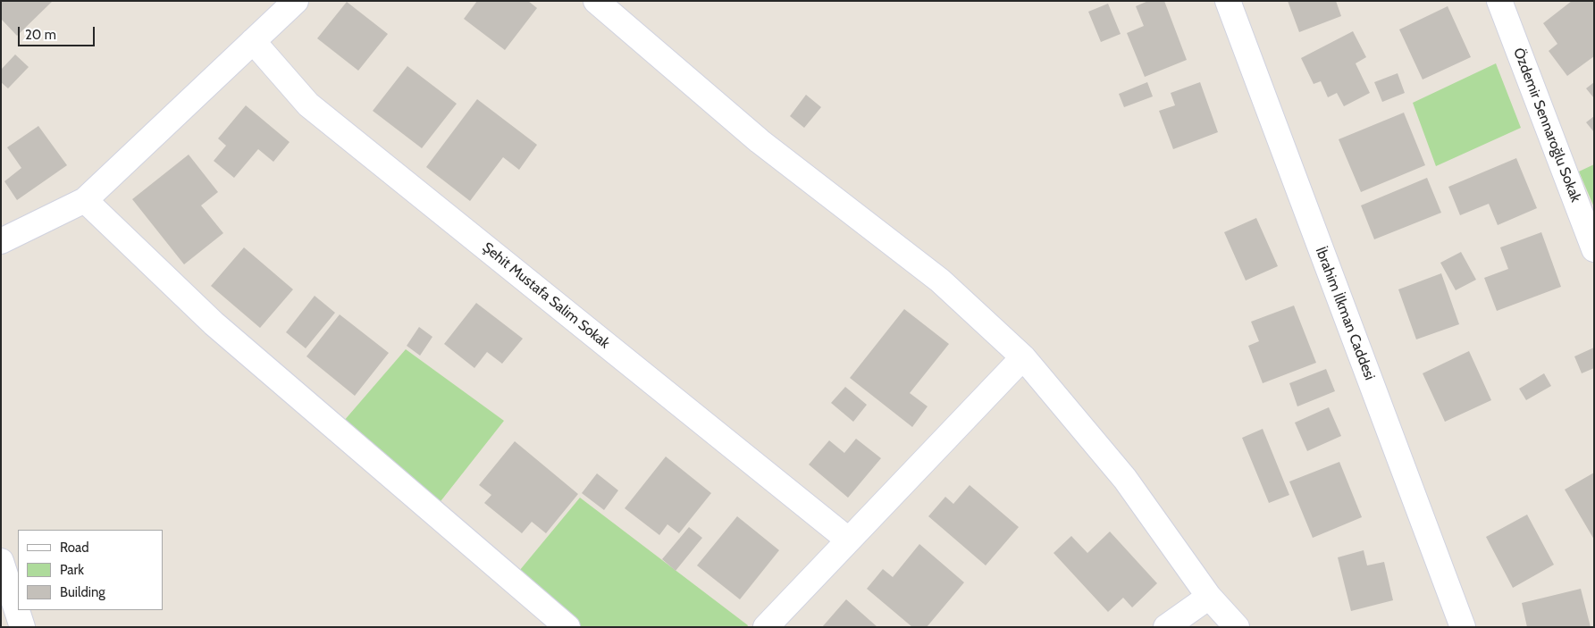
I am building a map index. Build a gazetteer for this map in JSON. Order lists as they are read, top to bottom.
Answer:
{
  "streets": {
    "street": ["Özdemir Sennaroğlu Sokak", "Şehit Mustafa Salim Sokak", "İbrahim İlkman Caddesi"]
  },
  "legend": ["Road", "Park", "Building"],
  "scale_bar": "20 m"
}
